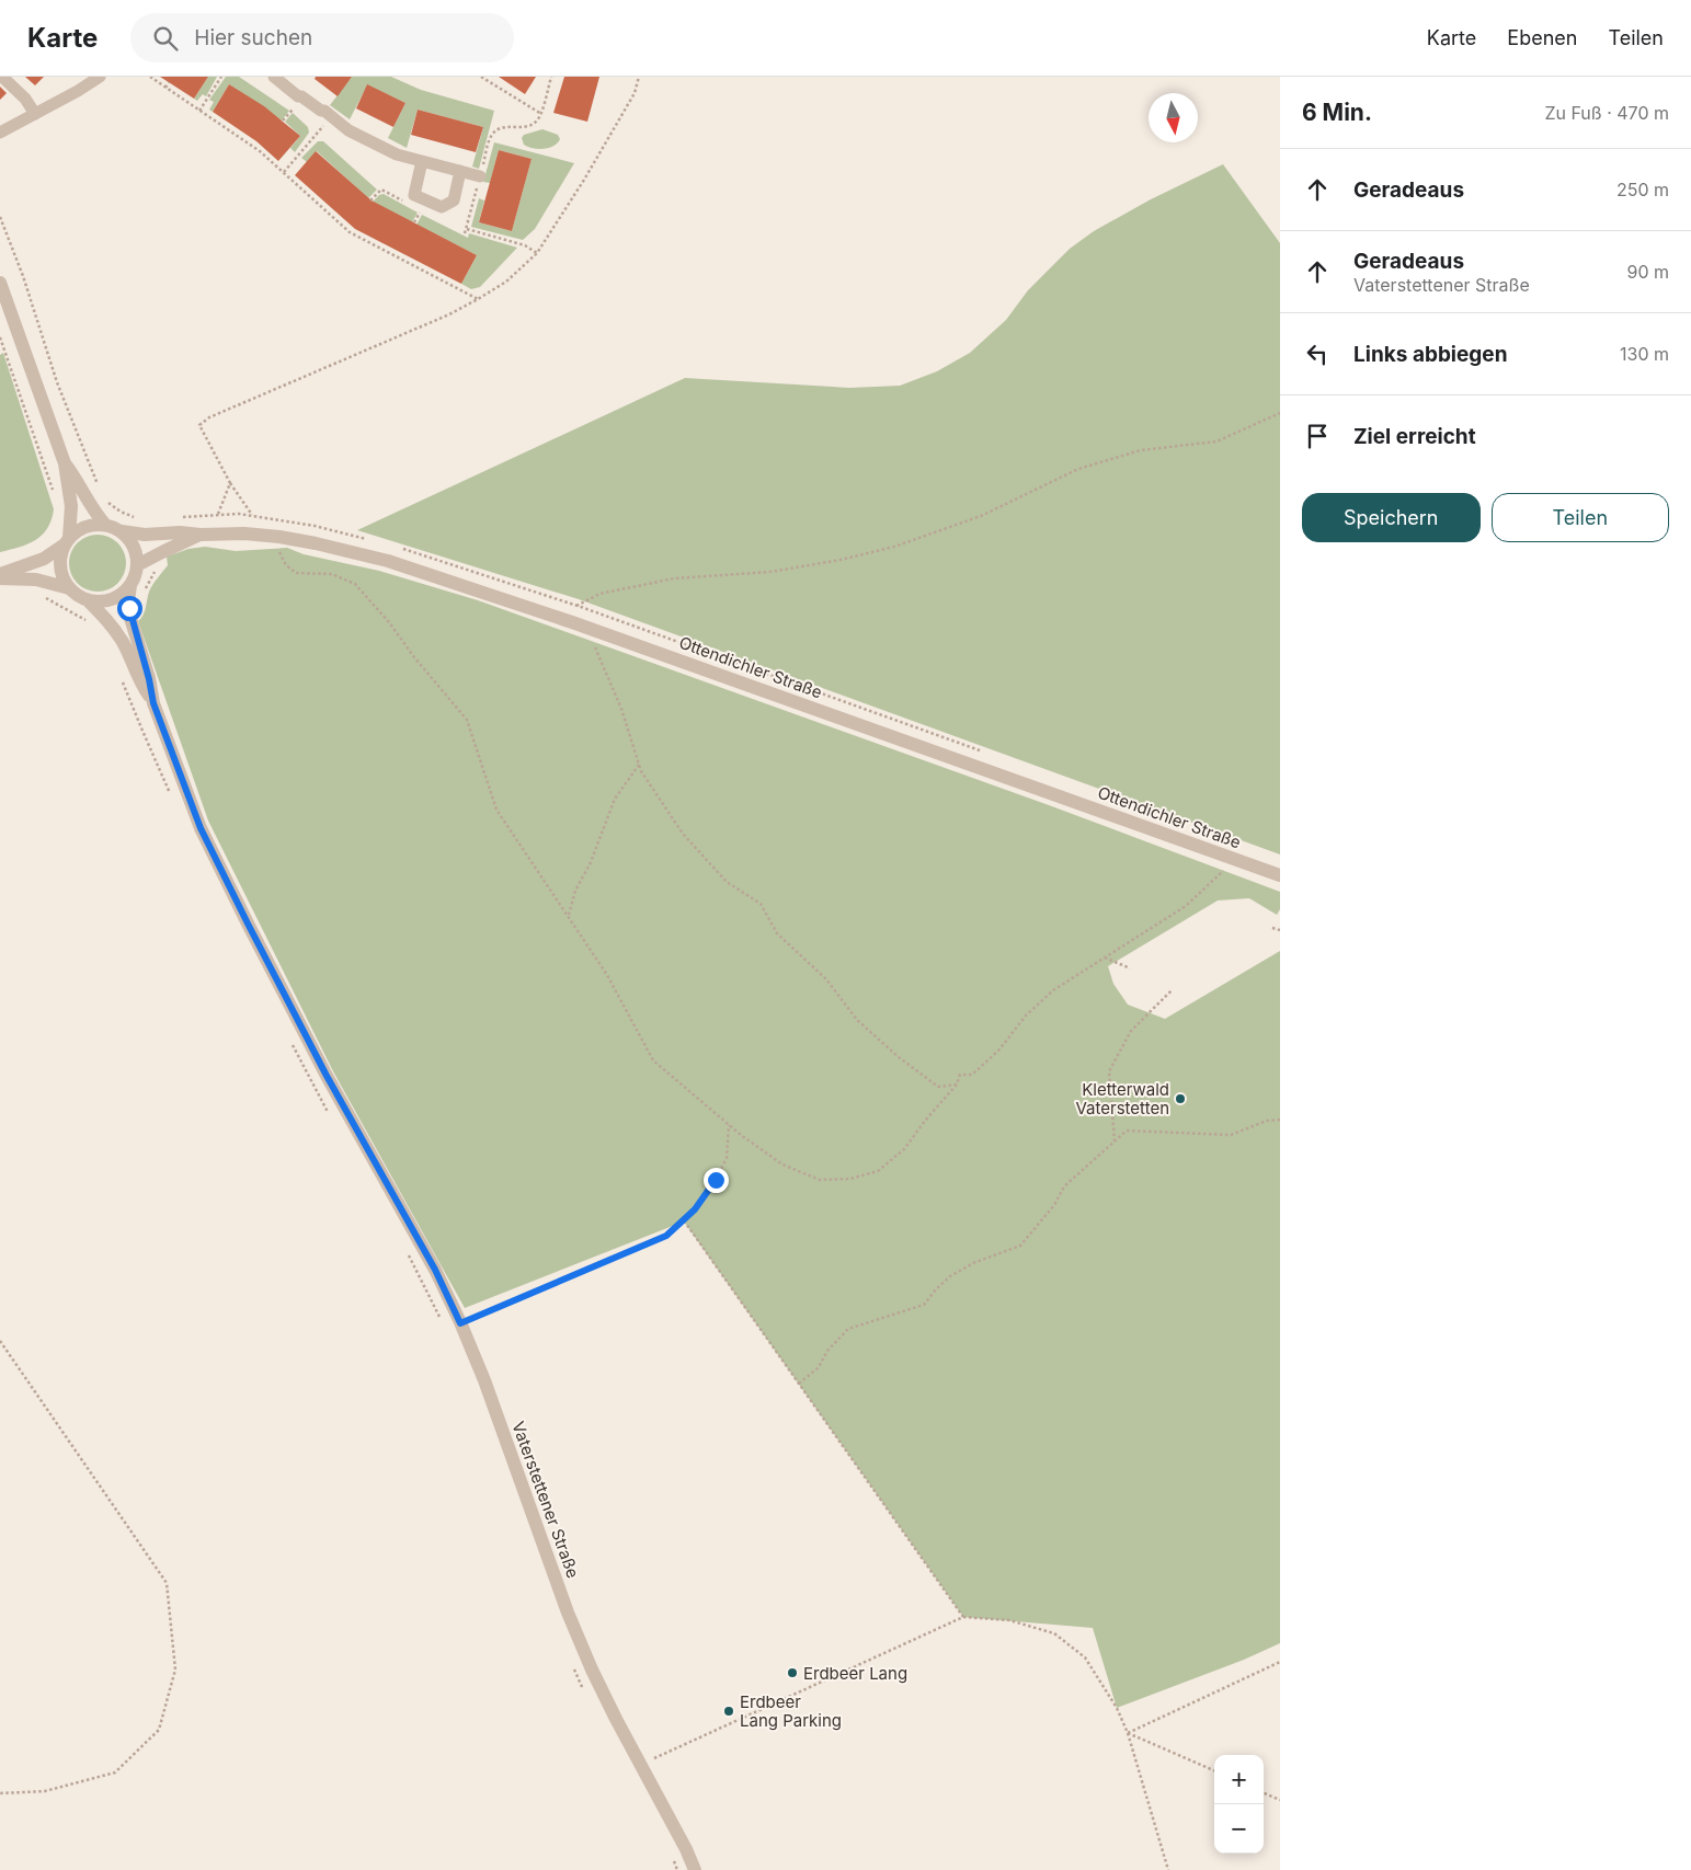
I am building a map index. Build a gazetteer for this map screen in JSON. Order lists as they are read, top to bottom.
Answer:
{
  "streets": {
    "street": ["Ottendichler Straße", "Vaterstettener Straße"]
  },
  "places": ["Kletterwald Vaterstetten", "Erdbeer Lang", "Erdbeer Lang Parking"],
  "north": "bottom",
  "page": {
    "header": "Karte",
    "search": "Hier suchen",
    "nav": ["Karte", "Ebenen", "Teilen"],
    "heading": ["6 Min.", "Zu Fuß · 470 m"],
    "list": [
      ["Geradeaus", "250 m"],
      ["Geradeaus", "Vaterstettener Straße", "90 m"],
      ["Links abbiegen", "130 m"],
      "Ziel erreicht"
    ],
    "buttons": ["Speichern", "Teilen"],
    "map_buttons": ["+", "−"]
  }
}
